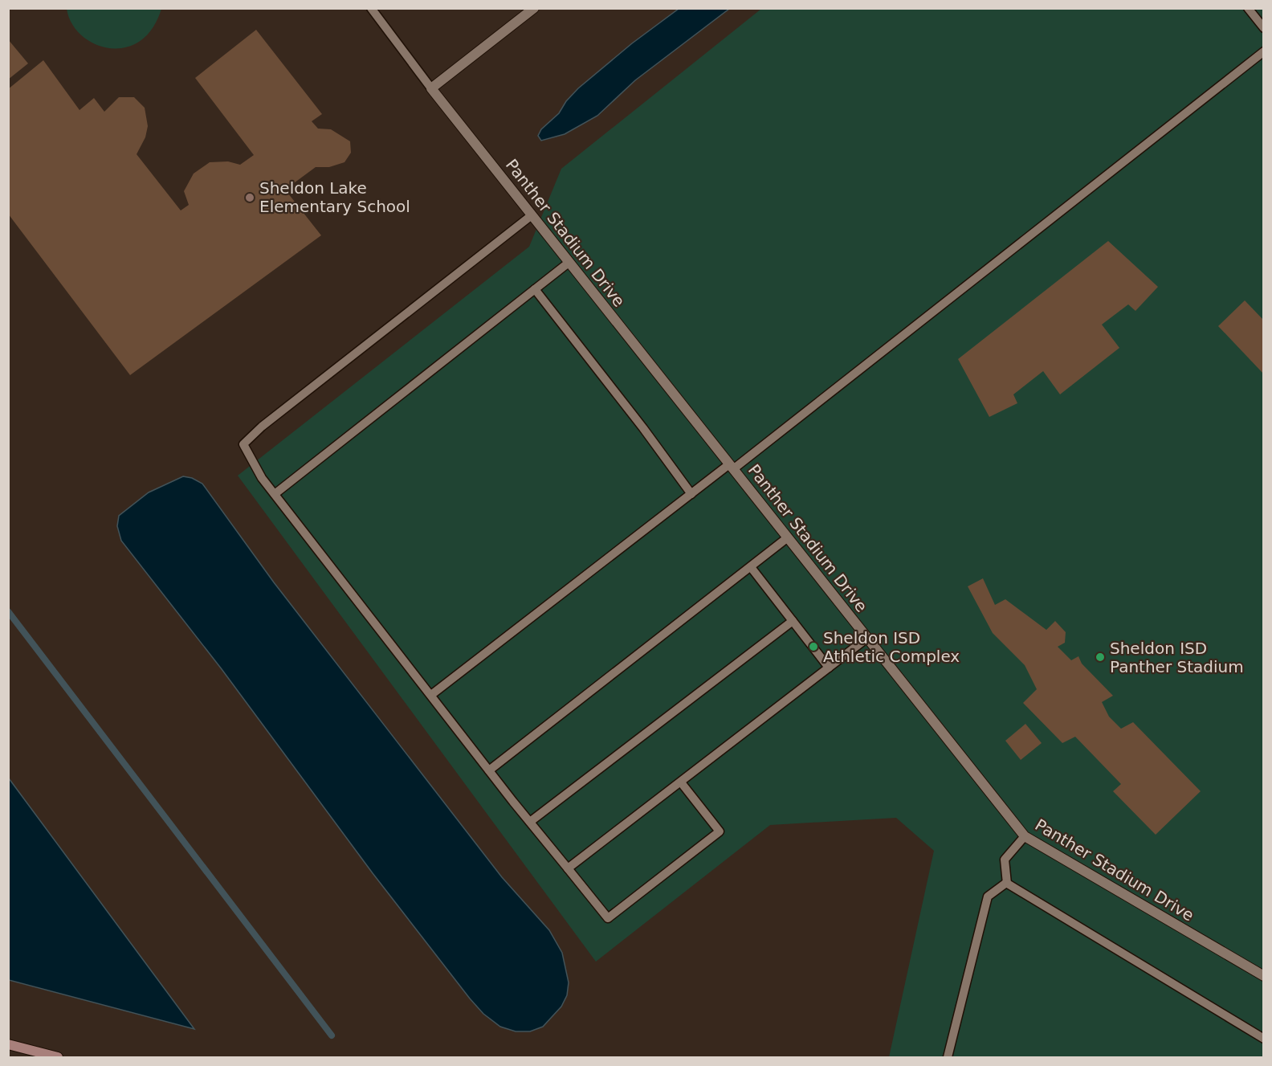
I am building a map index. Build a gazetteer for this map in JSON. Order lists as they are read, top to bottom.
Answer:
{
  "streets": {
    "street": ["Panther Stadium Drive"]
  },
  "places": ["Sheldon Lake Elementary School", "Sheldon ISD Athletic Complex", "Sheldon ISD Panther Stadium"]
}
